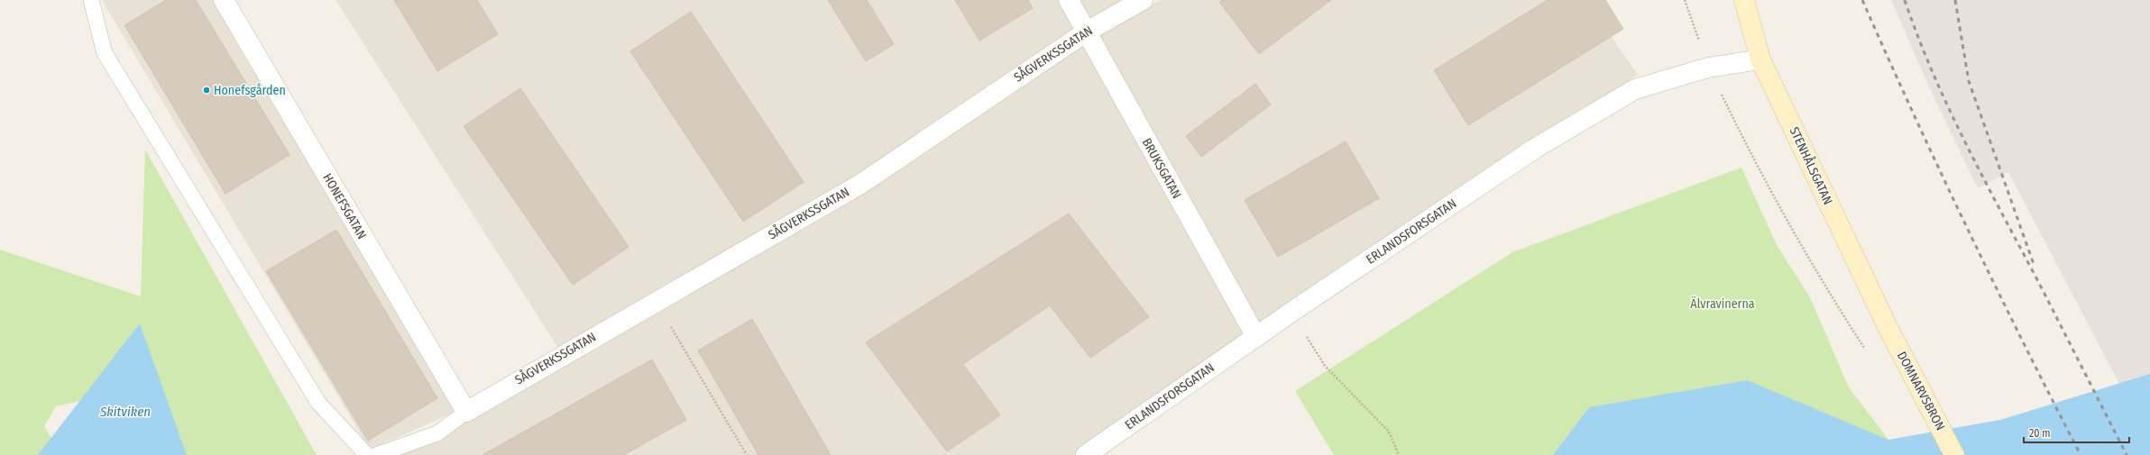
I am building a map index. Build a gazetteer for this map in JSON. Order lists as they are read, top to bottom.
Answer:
{
  "streets": {
    "street": [
      "SÅGVERKSSGATAN",
      "STENHÅLSGATAN",
      "BRUKSGATAN",
      "HONEFSGATAN",
      "ERLANDSFORSGATAN",
      "DOMNARVSBRON"
    ]
  },
  "crossings": [
    ["SÅGVERKSSGATAN", "BRUKSGATAN"],
    ["SÅGVERKSSGATAN", "HONEFSGATAN"],
    ["STENHÅLSGATAN", "ERLANDSFORSGATAN"],
    ["STENHÅLSGATAN", "DOMNARVSBRON"],
    ["BRUKSGATAN", "ERLANDSFORSGATAN"]
  ],
  "water": ["Skitviken"],
  "parks": ["Älvravinerna"],
  "places": ["Honefsgården"],
  "scale_bar": "20 m"
}
